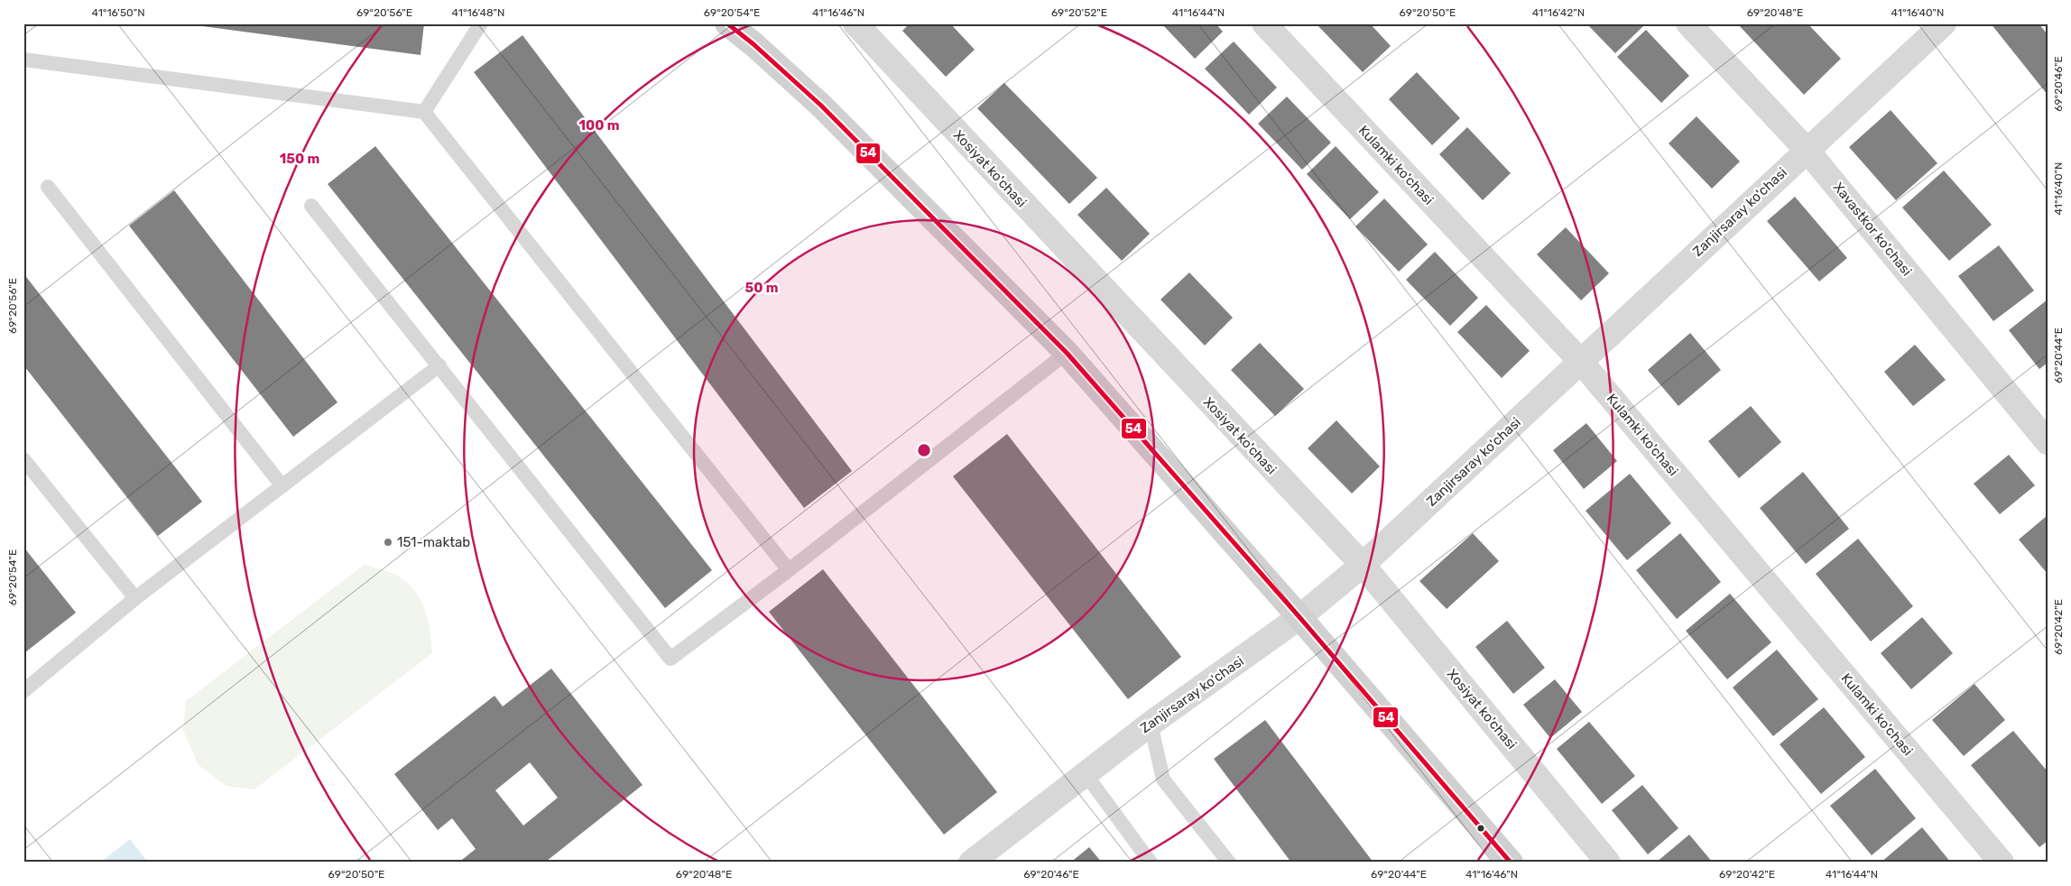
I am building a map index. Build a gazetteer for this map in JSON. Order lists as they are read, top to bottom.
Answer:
{
  "streets": {
    "street": [
      "Kulamki ko'chasi",
      "Xosiyat ko'chasi",
      "Zanjirsaray ko'chasi",
      "Xavastkor ko'chasi"
    ]
  },
  "crossings": [
    ["Kulamki ko'chasi", "Zanjirsaray ko'chasi"],
    ["Xosiyat ko'chasi", "Zanjirsaray ko'chasi"],
    ["Zanjirsaray ko'chasi", "Xavastkor ko'chasi"]
  ],
  "places": ["151-maktab"],
  "lines": ["transit line 54"],
  "coordinates": [
    "41°16'50\"N",
    "69°20'56\"E",
    "41°16'48\"N",
    "69°20'54\"E",
    "41°16'46\"N",
    "69°20'52\"E",
    "41°16'44\"N",
    "69°20'50\"E",
    "41°16'42\"N",
    "69°20'48\"E",
    "41°16'40\"N",
    "69°20'46\"E",
    "69°20'44\"E",
    "69°20'42\"E"
  ],
  "rings": ["100 m", "150 m", "50 m"]
}
